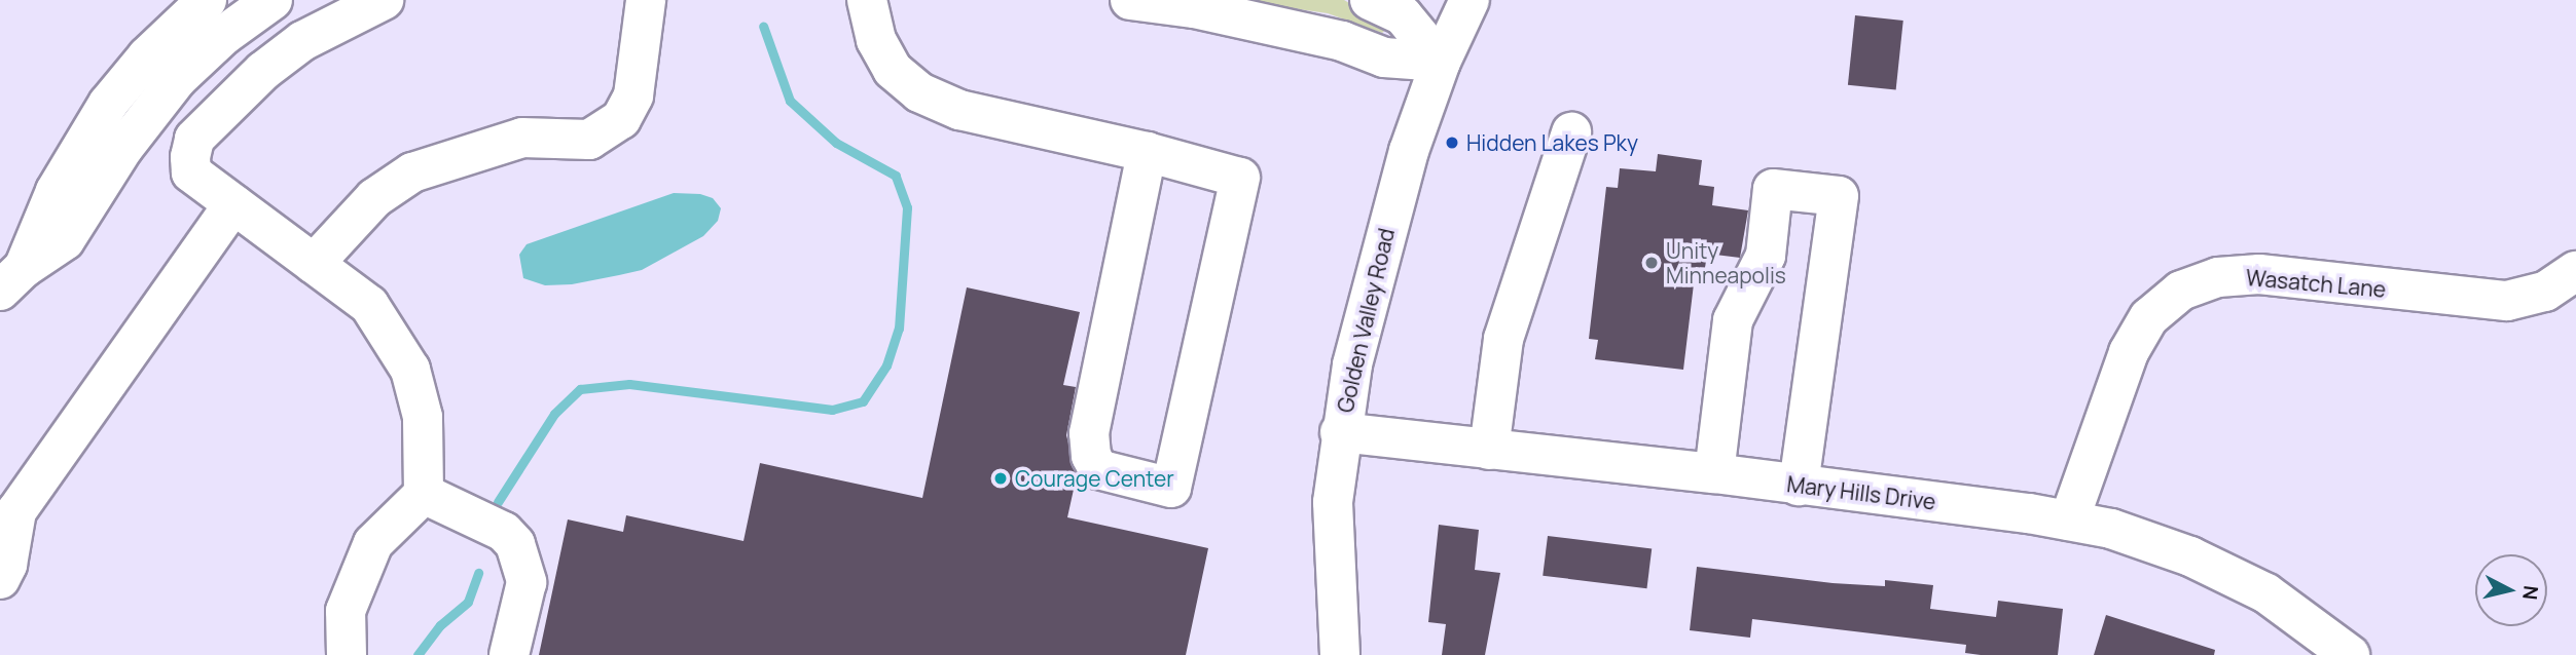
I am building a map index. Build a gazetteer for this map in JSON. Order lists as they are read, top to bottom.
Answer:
{
  "streets": {
    "street": ["Wasatch Lane", "Golden Valley Road", "Mary Hills Drive"]
  },
  "crossings": [
    ["Wasatch Lane", "Mary Hills Drive"],
    ["Golden Valley Road", "Mary Hills Drive"]
  ],
  "places": ["Hidden Lakes Pky", "Unity Minneapolis", "Courage Center"],
  "north": "right"
}
